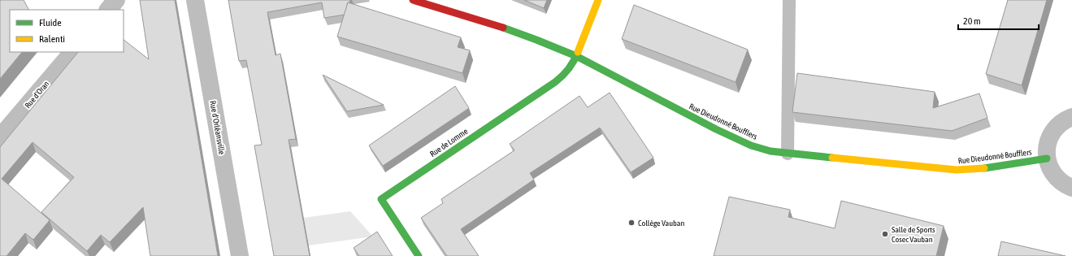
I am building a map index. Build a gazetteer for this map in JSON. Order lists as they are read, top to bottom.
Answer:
{
  "streets": {
    "street": [
      "Rue d'Oran",
      "Rue Dieudonné Boufflers",
      "Rue d'Orléansville",
      "Rue de Lomme"
    ]
  },
  "crossings": [
    ["Rue Dieudonné Boufflers", "Rue de Lomme"]
  ],
  "places": ["Collège Vauban", "Salle de Sports Cosec Vauban"],
  "legend": ["Fluide", "Ralenti"],
  "scale_bar": "20 m"
}
